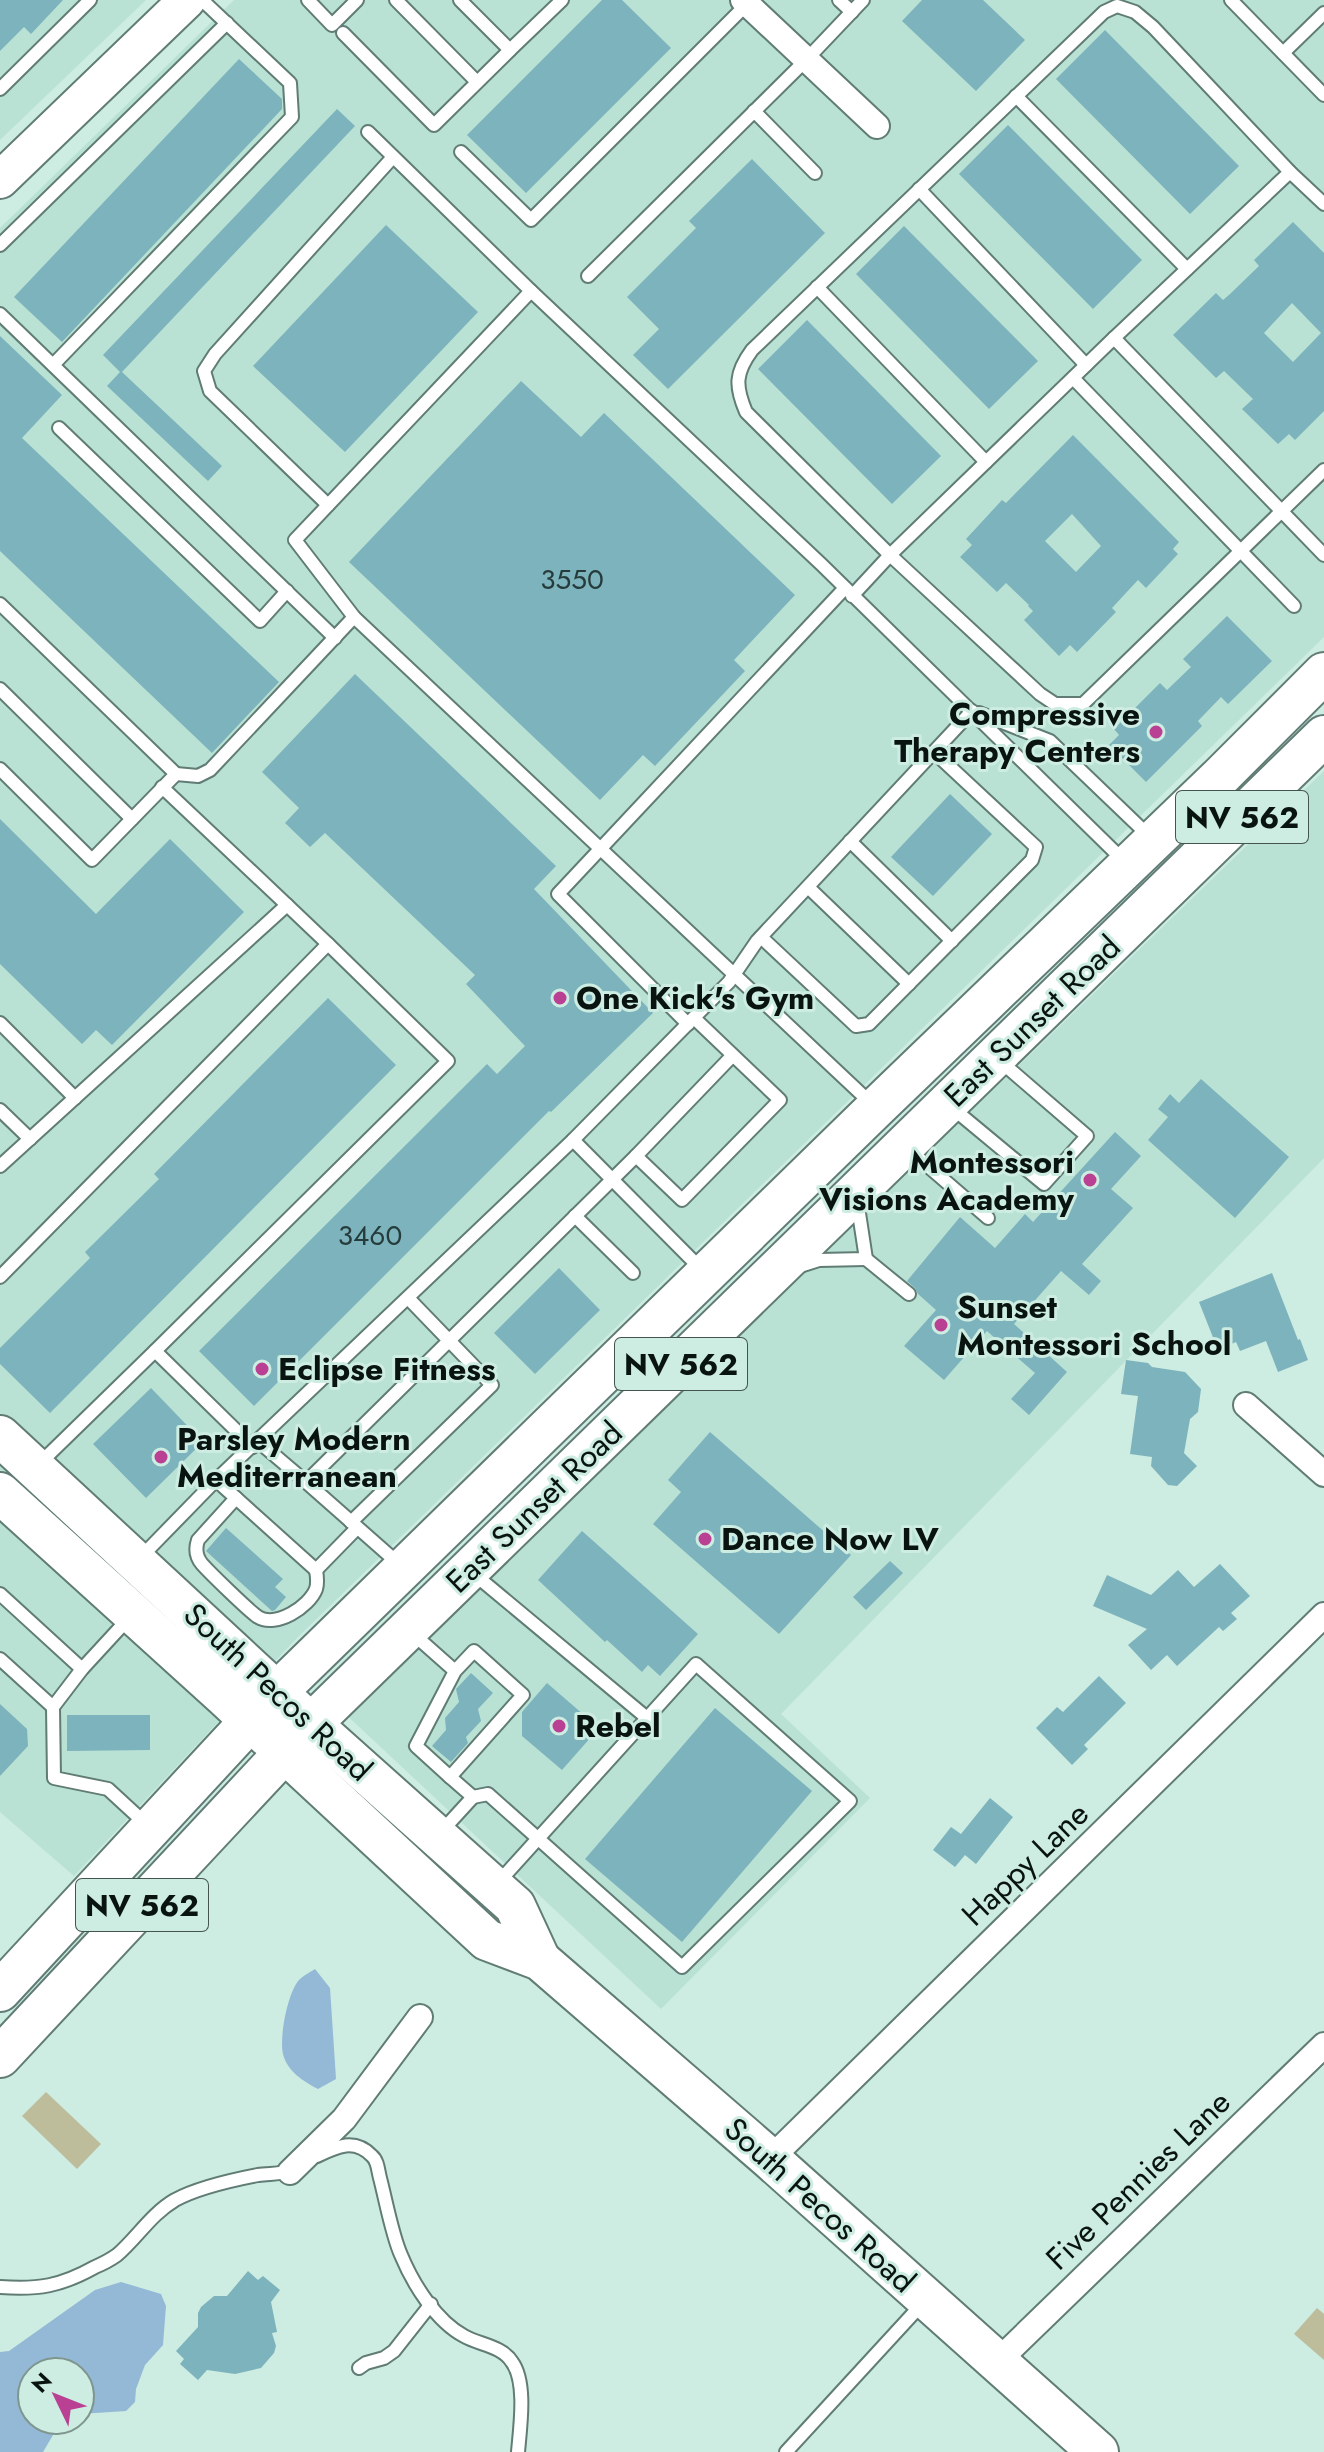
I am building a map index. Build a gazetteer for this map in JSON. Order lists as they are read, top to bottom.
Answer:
{
  "streets": {
    "main road": ["NV 562", "East Sunset Road", "South Pecos Road"],
    "street": ["Happy Lane", "Five Pennies Lane"]
  },
  "crossings": [
    ["East Sunset Road", "South Pecos Road"],
    ["South Pecos Road", "Happy Lane"],
    ["South Pecos Road", "Five Pennies Lane"]
  ],
  "places": [
    "Compressive Therapy Centers",
    "One Kick's Gym",
    "Montessori Visions Academy",
    "Sunset Montessori School",
    "Eclipse Fitness",
    "Parsley Modern Mediterranean",
    "Dance Now LV",
    "Rebel"
  ],
  "house_numbers": ["3550", "3460"],
  "north": "top left"
}
